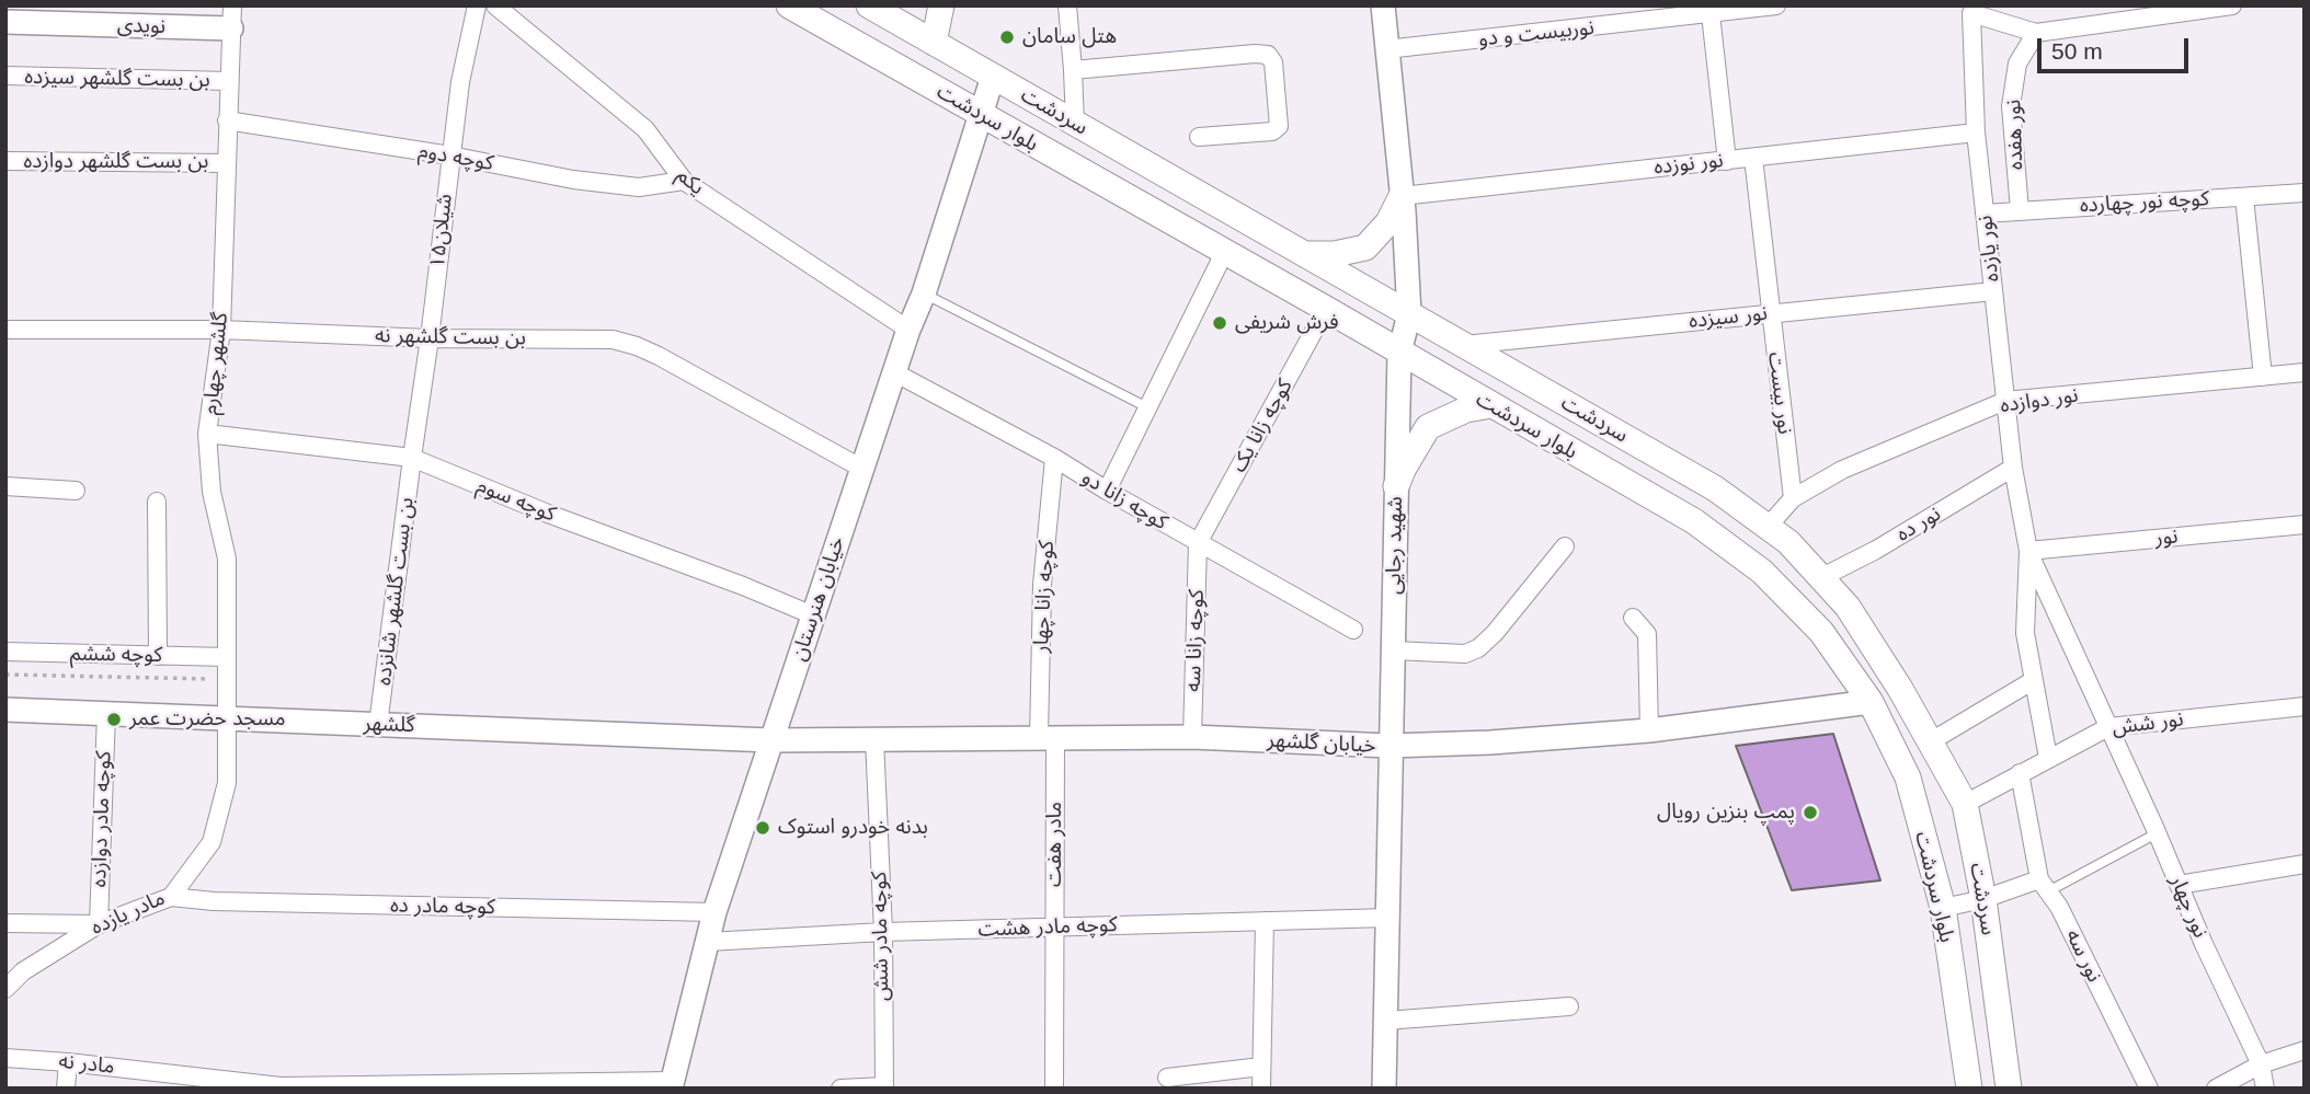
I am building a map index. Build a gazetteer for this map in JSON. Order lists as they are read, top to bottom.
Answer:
{
  "streets": {
    "main road": ["سردشت", "بلوار سردشت"],
    "street": [
      "نویدی",
      "نوربیست و دو",
      "بن بست گلشهر سیزده",
      "نور هفده",
      "کوچه دوم",
      "بن بست گلشهر دوازده",
      "نور نوزده",
      "یکم",
      "کوچه نور چهارده",
      "شیلان۱۵",
      "نور یازده",
      "نور سیزده",
      "بن بست گلشهر نه",
      "گلشهر چهارم",
      "نور بیست",
      "نور دوازده",
      "کوچه زانا یک",
      "کوچه سوم",
      "کوچه زانا دو",
      "نور ده",
      "نور",
      "شهید رجایی",
      "بن بست گلشهر شانزده",
      "کوچه زانا چهار",
      "خیابان هنرستان",
      "کوچه زانا سه",
      "کوچه ششم",
      "نور شش",
      "گلشهر",
      "خیابان گلشهر",
      "کوچه مادر دوازده",
      "مادر هفت",
      "کوچه مادر ده",
      "نور چهار",
      "مادر یازده",
      "کوچه مادر هشت",
      "کوچه مادر شش",
      "نور سه",
      "مادر نه"
    ]
  },
  "crossings": [
    ["نویدی", "گلشهر چهارم"],
    ["نوربیست و دو", "شهید رجایی"],
    ["بن بست گلشهر سیزده", "گلشهر چهارم"],
    ["سردشت", "نور سیزده"],
    ["سردشت", "نور ده"],
    ["سردشت", "شهید رجایی"],
    ["سردشت", "خیابان هنرستان"],
    ["سردشت", "نور شش"],
    ["بلوار سردشت", "کوچه زانا یک"],
    ["بلوار سردشت", "شهید رجایی"],
    ["بلوار سردشت", "خیابان هنرستان"],
    ["بلوار سردشت", "خیابان گلشهر"],
    ["نور هفده", "کوچه نور چهارده"],
    ["نور هفده", "نور یازده"],
    ["کوچه دوم", "یکم"],
    ["کوچه دوم", "شیلان۱۵"],
    ["کوچه دوم", "گلشهر چهارم"],
    ["بن بست گلشهر دوازده", "گلشهر چهارم"],
    ["نور نوزده", "نور یازده"],
    ["نور نوزده", "نور بیست"],
    ["نور نوزده", "شهید رجایی"],
    ["یکم", "خیابان هنرستان"],
    ["کوچه نور چهارده", "نور یازده"],
    ["شیلان۱۵", "بن بست گلشهر نه"],
    ["شیلان۱۵", "کوچه سوم"],
    ["شیلان۱۵", "بن بست گلشهر شانزده"],
    ["نور یازده", "نور سیزده"],
    ["نور یازده", "نور دوازده"],
    ["نور یازده", "نور ده"],
    ["نور یازده", "نور"],
    ["نور یازده", "نور چهار"],
    ["نور سیزده", "نور بیست"],
    ["بن بست گلشهر نه", "گلشهر چهارم"],
    ["بن بست گلشهر نه", "خیابان هنرستان"],
    ["گلشهر چهارم", "کوچه سوم"],
    ["گلشهر چهارم", "کوچه ششم"],
    ["گلشهر چهارم", "گلشهر"],
    ["گلشهر چهارم", "مادر یازده"],
    ["نور بیست", "نور دوازده"],
    ["کوچه زانا یک", "کوچه زانا دو"],
    ["کوچه زانا یک", "کوچه زانا سه"],
    ["کوچه سوم", "بن بست گلشهر شانزده"],
    ["کوچه سوم", "خیابان هنرستان"],
    ["کوچه زانا دو", "کوچه زانا چهار"],
    ["کوچه زانا دو", "خیابان هنرستان"],
    ["کوچه زانا دو", "کوچه زانا سه"],
    ["نور", "نور چهار"],
    ["شهید رجایی", "خیابان گلشهر"],
    ["شهید رجایی", "کوچه مادر هشت"],
    ["بن بست گلشهر شانزده", "گلشهر"],
    ["کوچه زانا چهار", "خیابان گلشهر"],
    ["کوچه زانا چهار", "مادر هفت"],
    ["خیابان هنرستان", "گلشهر"],
    ["خیابان هنرستان", "خیابان گلشهر"],
    ["خیابان هنرستان", "کوچه مادر ده"],
    ["خیابان هنرستان", "کوچه مادر هشت"],
    ["خیابان هنرستان", "مادر نه"],
    ["کوچه زانا سه", "خیابان گلشهر"],
    ["نور شش", "نور چهار"],
    ["گلشهر", "خیابان گلشهر"],
    ["گلشهر", "کوچه مادر دوازده"],
    ["گلشهر", "مادر یازده"],
    ["خیابان گلشهر", "مادر هفت"],
    ["خیابان گلشهر", "کوچه مادر شش"],
    ["کوچه مادر دوازده", "مادر یازده"],
    ["مادر هفت", "کوچه مادر هشت"],
    ["کوچه مادر ده", "مادر یازده"],
    ["کوچه مادر هشت", "کوچه مادر شش"]
  ],
  "places": [
    "هتل سامان",
    "فرش شریفی",
    "مسجد حضرت عمر",
    "پمپ بنزین رویال",
    "بدنه خودرو استوک"
  ],
  "scale_bar": "50 m"
}
